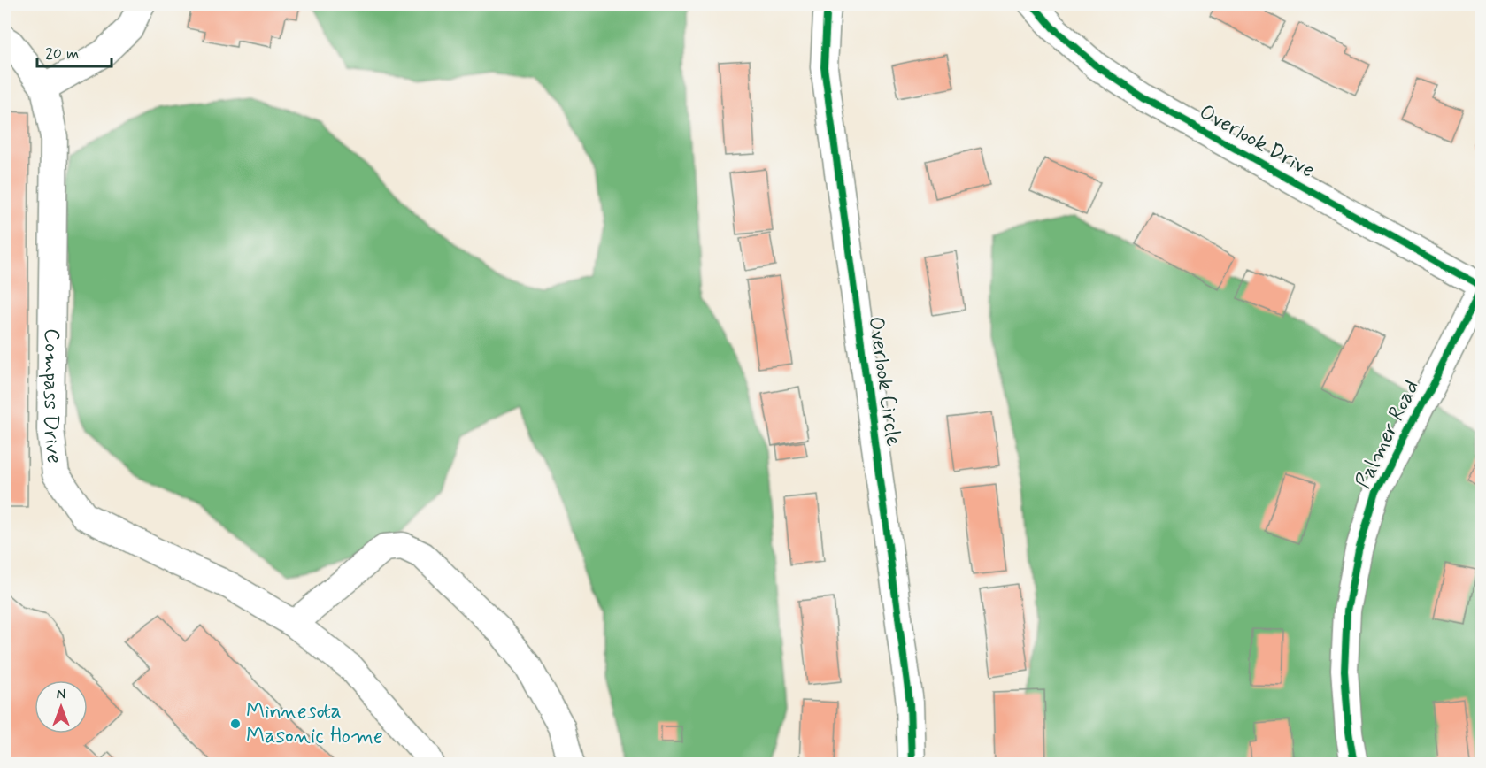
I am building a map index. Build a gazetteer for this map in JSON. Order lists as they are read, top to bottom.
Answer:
{
  "streets": {
    "street": [
      "Overlook Drive",
      "Overlook Circle",
      "Compass Drive",
      "Palmer Road"
    ]
  },
  "crossings": [
    ["Overlook Drive", "Palmer Road"]
  ],
  "places": ["Minnesota Masonic Home"],
  "scale_bar": "20 m",
  "north": "top"
}
